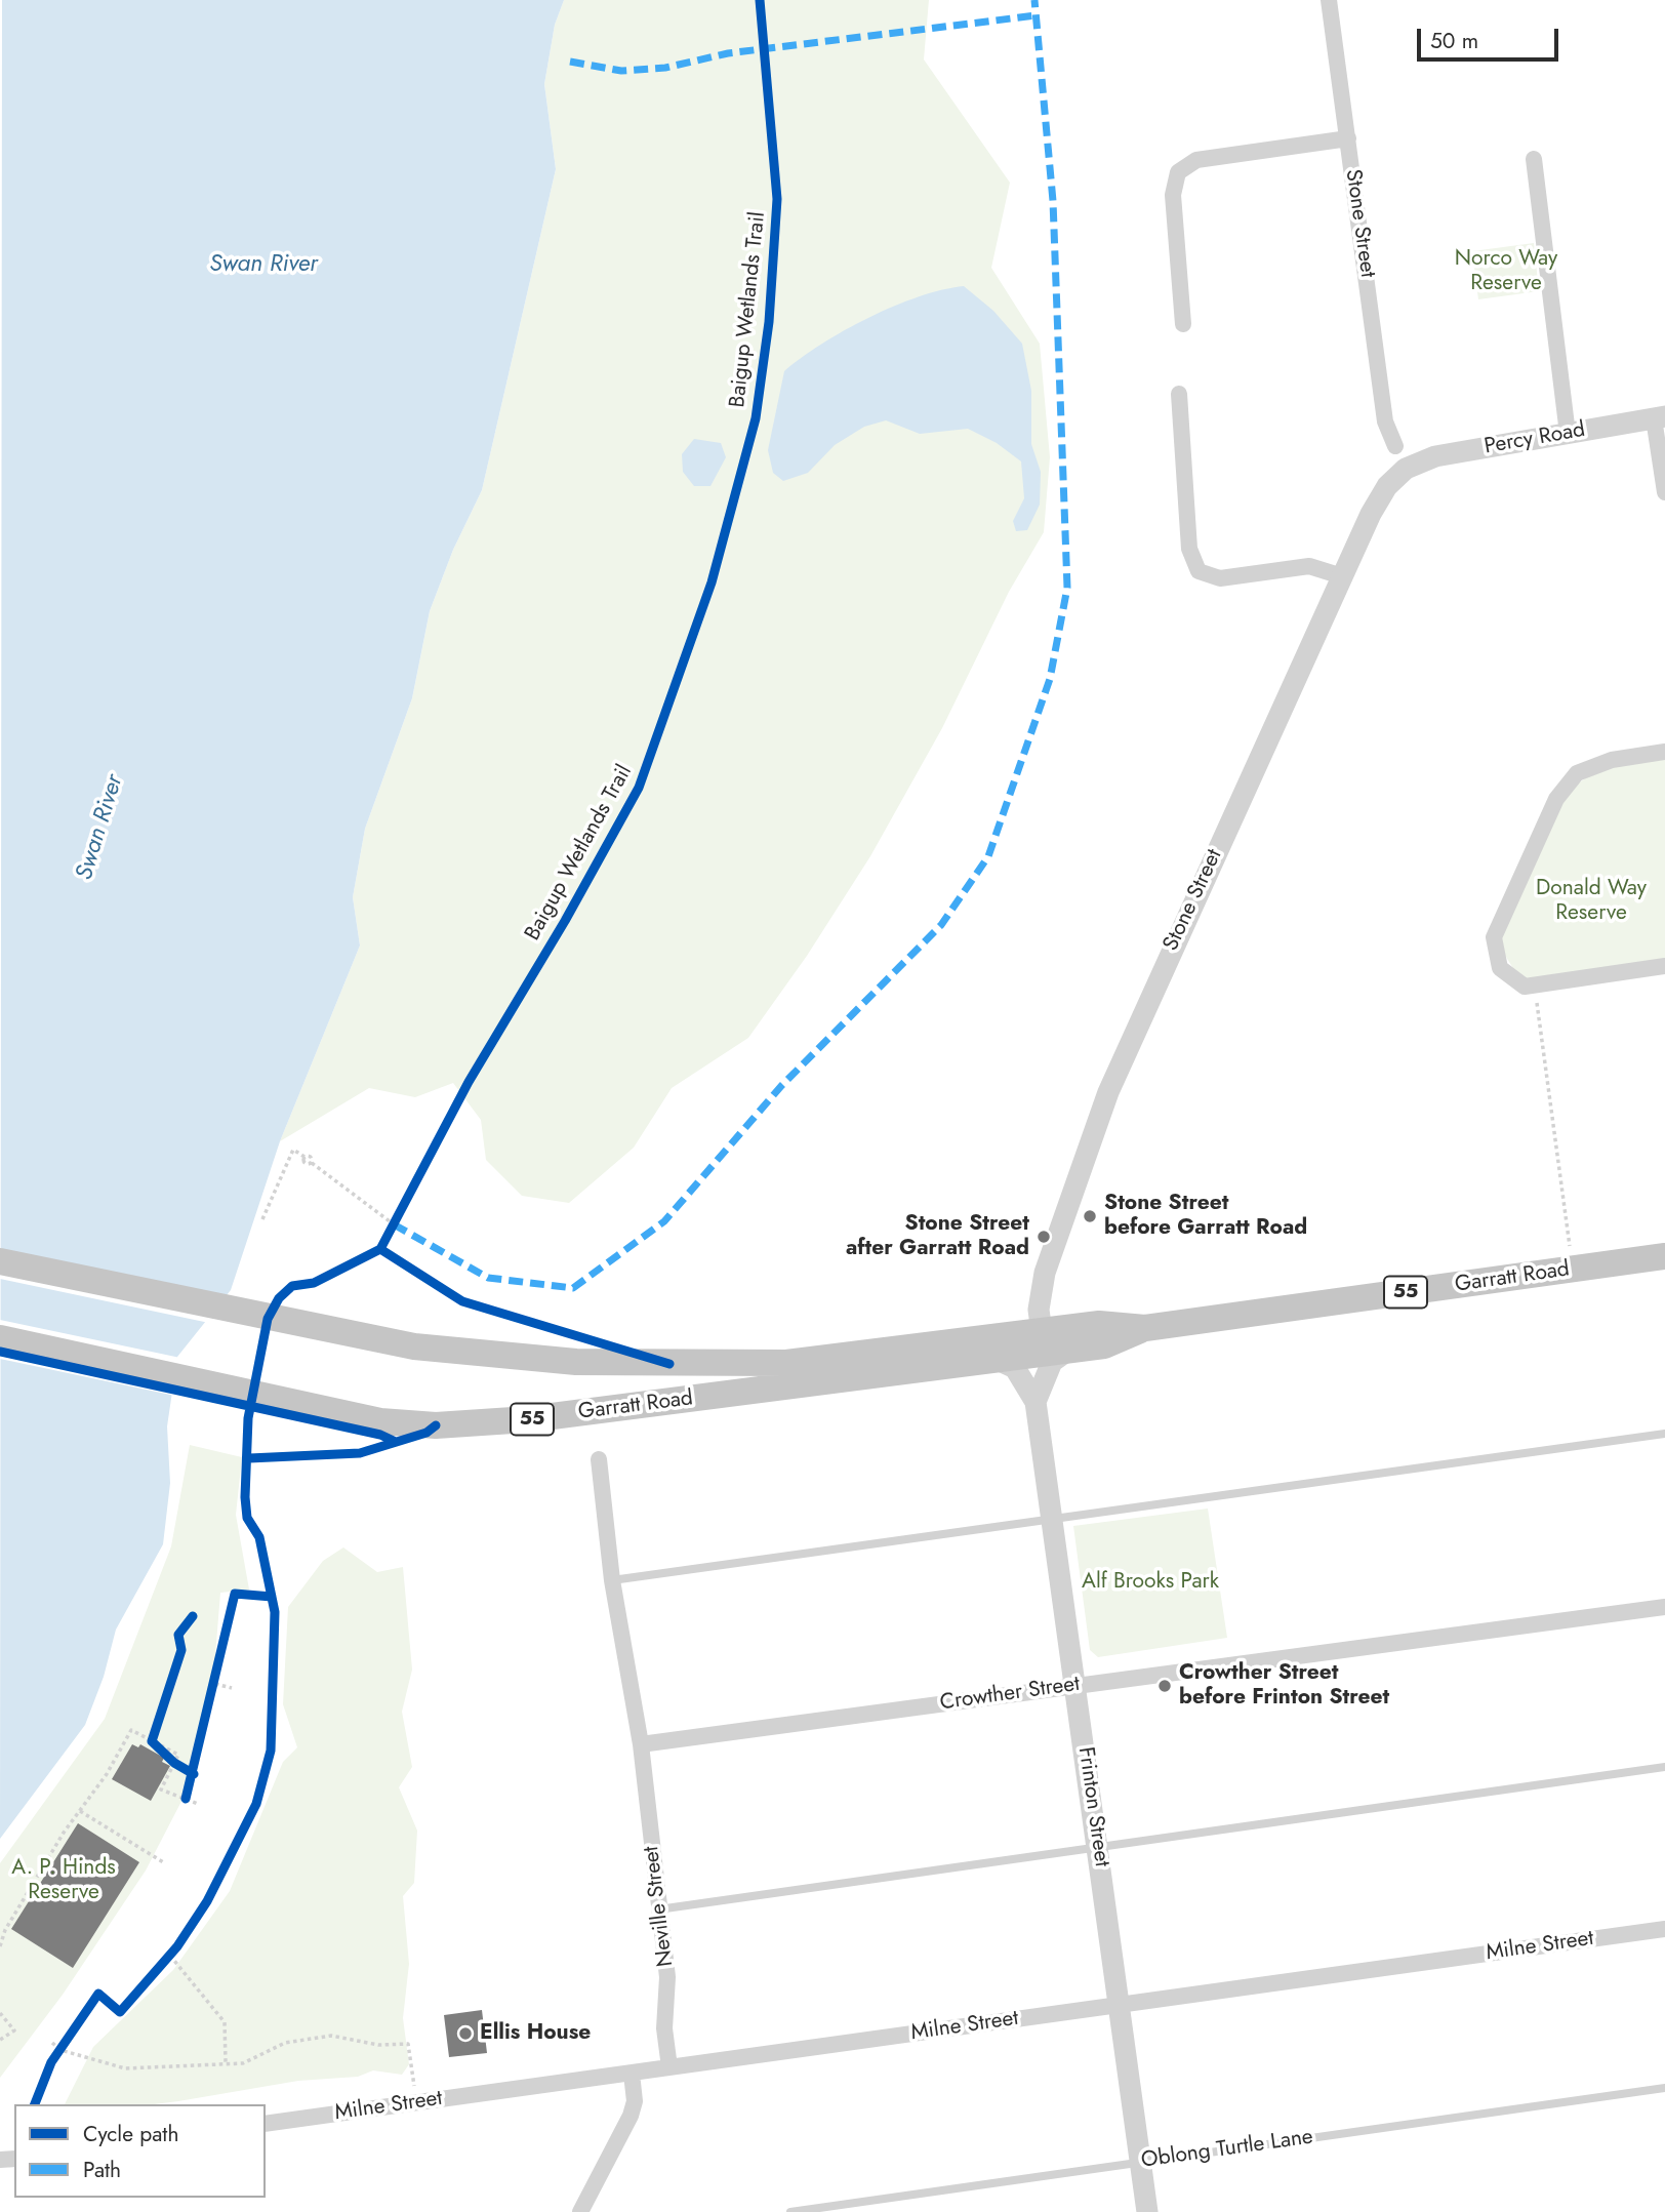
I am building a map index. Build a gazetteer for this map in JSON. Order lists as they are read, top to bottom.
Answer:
{
  "streets": {
    "main road": ["Garratt Road", "55"],
    "street": [
      "Stone Street",
      "Percy Road",
      "Crowther Street",
      "Frinton Street",
      "Neville Street",
      "Milne Street"
    ],
    "lane": ["Oblong Turtle Lane"],
    "cycle path": ["Baigup Wetlands Trail"]
  },
  "crossings": [
    ["Stone Street", "Percy Road"],
    ["Stone Street", "Garratt Road"],
    ["Garratt Road", "Frinton Street"],
    ["Crowther Street", "Frinton Street"],
    ["Crowther Street", "Neville Street"],
    ["Frinton Street", "Milne Street"],
    ["Frinton Street", "Oblong Turtle Lane"],
    ["Neville Street", "Milne Street"]
  ],
  "water": ["Swan River"],
  "parks": [
    "Norco Way Reserve",
    "Donald Way Reserve",
    "Alf Brooks Park",
    "A. P. Hinds Reserve"
  ],
  "places": [
    "Stone Street before Garratt Road",
    "Stone Street after Garratt Road",
    "Crowther Street before Frinton Street",
    "Ellis House"
  ],
  "legend": ["Cycle path", "Path"],
  "scale_bar": "50 m"
}
